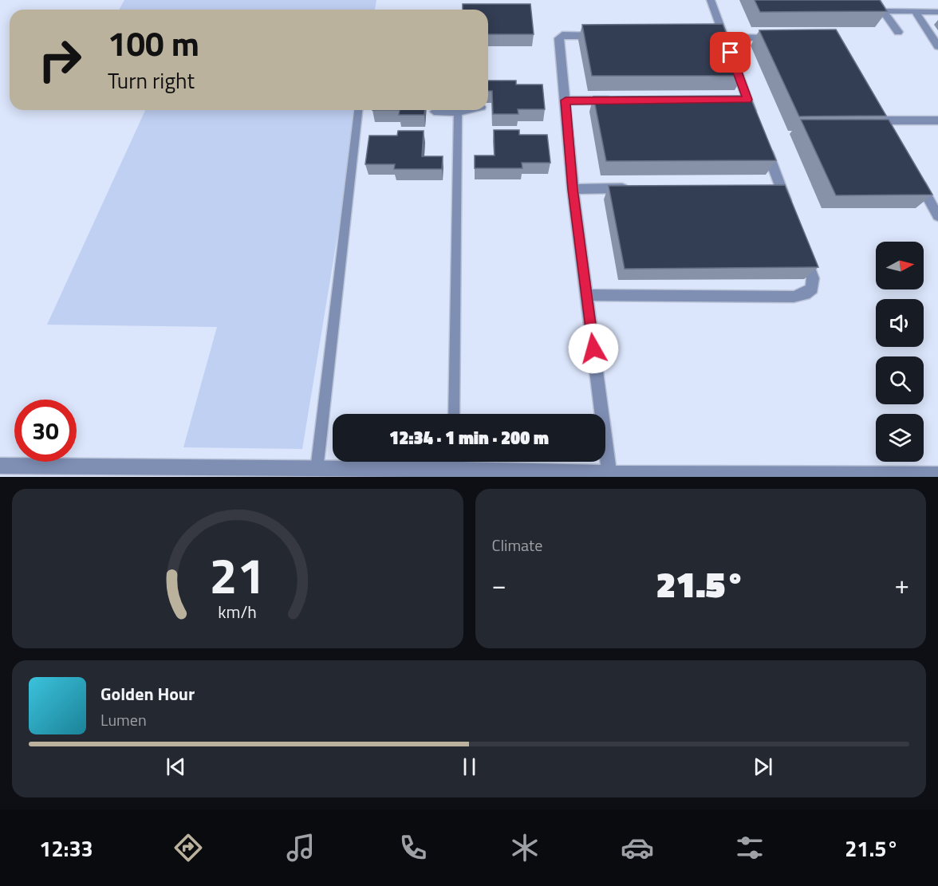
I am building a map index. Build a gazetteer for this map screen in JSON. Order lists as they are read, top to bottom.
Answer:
{
  "north": "right",
  "page": {
    "turn": ["100 m", "Turn right"],
    "limit": "30",
    "trip": "12:34 · 1 min · 200 m",
    "tile": "Climate",
    "heat": ["−", "21.5°", "+"],
    "song": ["Golden Hour", "Lumen"],
    "tabs": ["12:33", "21.5°"],
    "gauge": ["21", "km/h"]
  }
}
